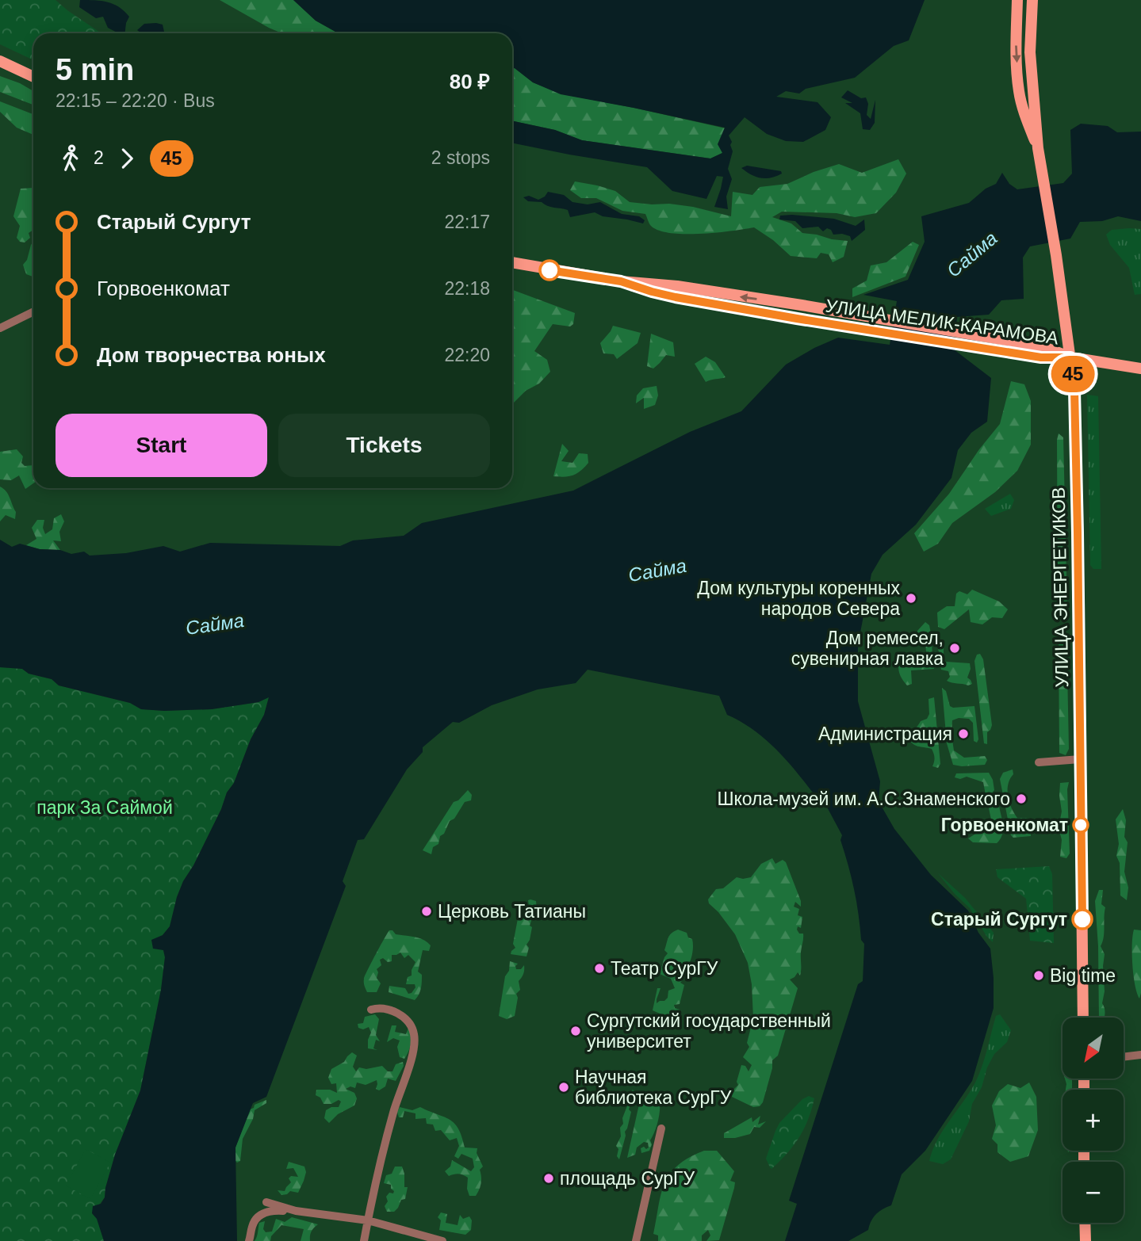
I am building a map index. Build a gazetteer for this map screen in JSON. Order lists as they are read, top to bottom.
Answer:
{
  "streets": {
    "main road": ["УЛИЦА МЕЛИК-КАРАМОВА", "УЛИЦА ЭНЕРГЕТИКОВ"]
  },
  "crossings": [
    ["УЛИЦА МЕЛИК-КАРАМОВА", "УЛИЦА ЭНЕРГЕТИКОВ"]
  ],
  "water": ["Сайма"],
  "parks": ["парк За Саймой"],
  "places": [
    "Дом культуры коренных народов Севера",
    "Дом ремесел, сувенирная лавка",
    "Администрация",
    "Школа-музей им. А.С.Знаменского",
    "Горвоенкомат",
    "Церковь Татианы",
    "Старый Сургут",
    "Театр СурГУ",
    "Big time",
    "Сургутский государственный университет",
    "Научная библиотека СурГУ",
    "площадь СурГУ"
  ],
  "lines": ["bus line 45"],
  "north": "bottom left",
  "page": {
    "on_map": "45",
    "heading": ["5 min", "22:15 – 22:20 · Bus", "80 ₽"],
    "legs": ["2", "45", "2 stops"],
    "list": [
      {
        "name": "Старый Сургут",
        "value": "22:17"
      },
      {
        "name": "Горвоенкомат",
        "value": "22:18"
      },
      {
        "name": "Дом творчества юных",
        "value": "22:20"
      }
    ],
    "buttons": ["Start", "Tickets"],
    "map_buttons": ["+", "−"]
  }
}
